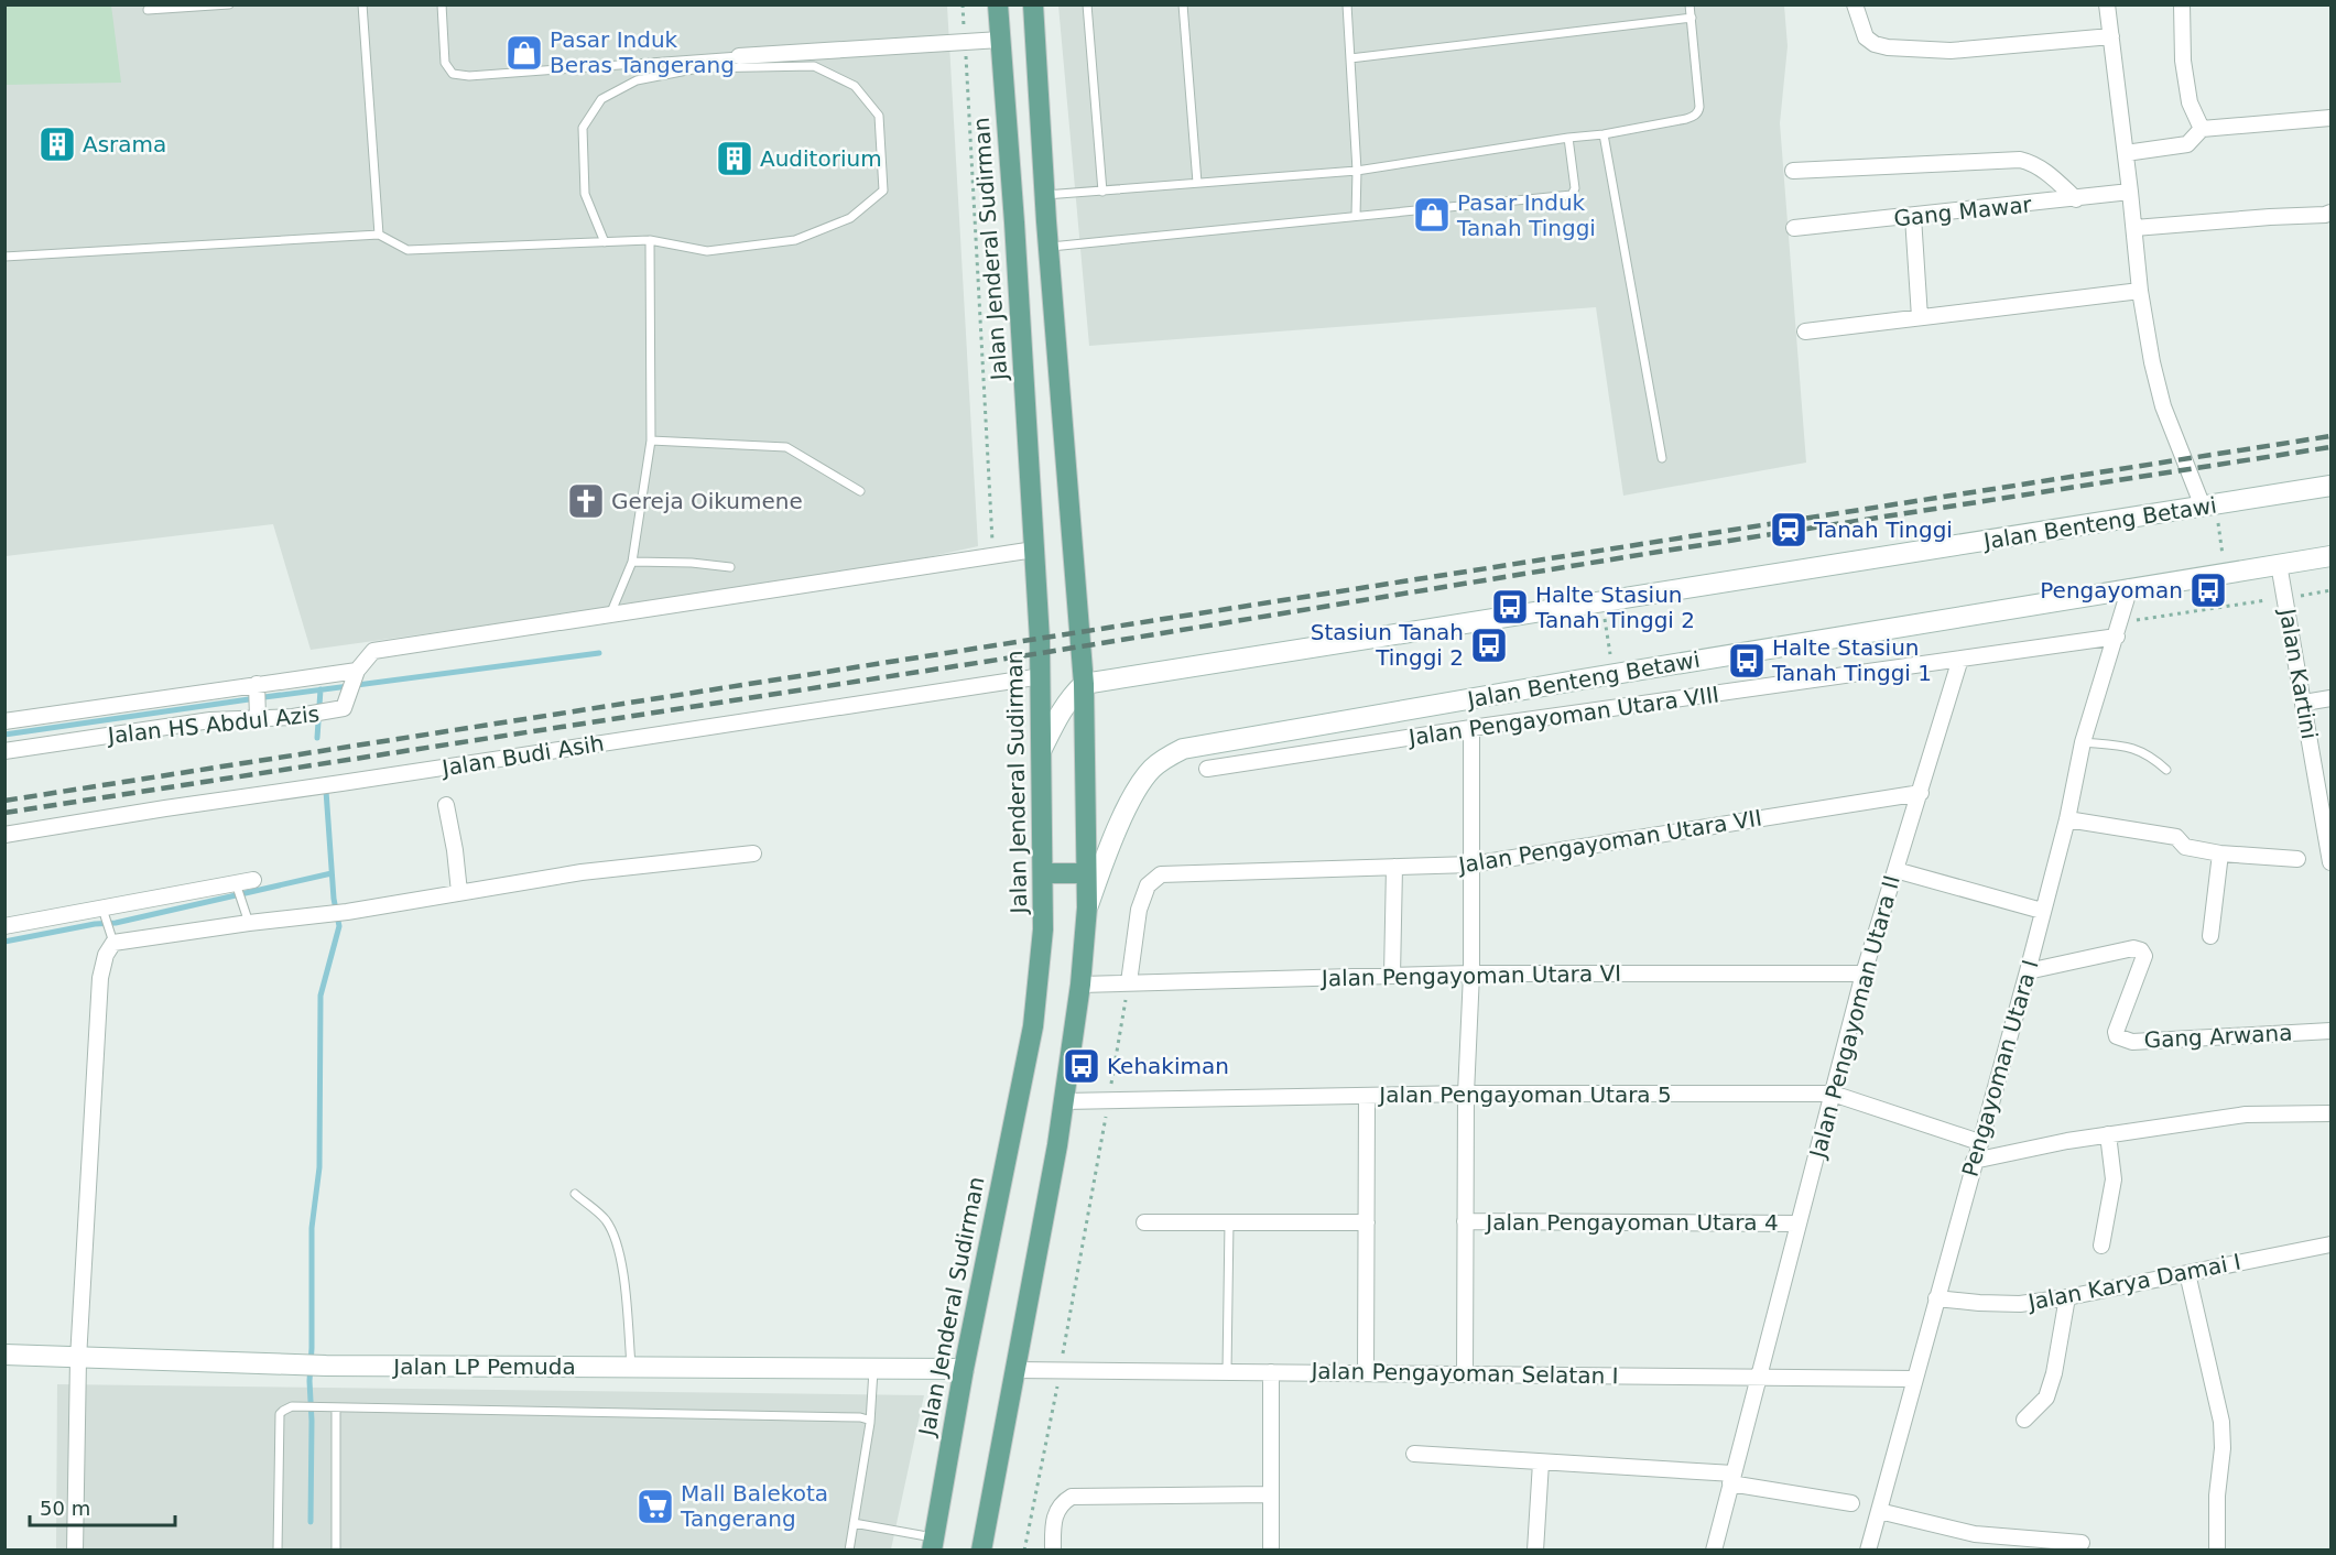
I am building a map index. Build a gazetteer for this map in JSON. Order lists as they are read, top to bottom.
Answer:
{
  "streets": {
    "main road": ["Jalan Jenderal Sudirman", "Jalan Benteng Betawi", "Jalan LP Pemuda"],
    "street": [
      "Gang Mawar",
      "Jalan Kartini",
      "Jalan Pengayoman Utara VIII",
      "Jalan HS Abdul Azis",
      "Jalan Budi Asih",
      "Jalan Pengayoman Utara VII",
      "Jalan Pengayoman Utara VI",
      "Jalan Pengayoman Utara II",
      "Gang Arwana",
      "Pengayoman Utara I",
      "Jalan Pengayoman Utara 5",
      "Jalan Pengayoman Utara 4",
      "Jalan Karya Damai I",
      "Jalan Pengayoman Selatan I"
    ]
  },
  "crossings": [
    ["Jalan Jenderal Sudirman", "Jalan Budi Asih"],
    ["Jalan Jenderal Sudirman", "Jalan LP Pemuda"],
    ["Jalan Benteng Betawi", "Jalan Kartini"],
    ["Jalan Benteng Betawi", "Pengayoman Utara I"],
    ["Jalan Pengayoman Utara VIII", "Jalan Pengayoman Utara II"],
    ["Jalan Pengayoman Utara VIII", "Pengayoman Utara I"],
    ["Jalan Pengayoman Utara VII", "Jalan Pengayoman Utara VI"],
    ["Jalan Pengayoman Utara VII", "Jalan Pengayoman Utara II"],
    ["Jalan Pengayoman Utara VI", "Jalan Pengayoman Utara II"],
    ["Jalan Pengayoman Utara II", "Jalan Pengayoman Utara 5"],
    ["Jalan Pengayoman Utara II", "Jalan Pengayoman Utara 4"],
    ["Jalan Pengayoman Utara II", "Jalan Pengayoman Selatan I"],
    ["Gang Arwana", "Pengayoman Utara I"],
    ["Pengayoman Utara I", "Jalan Pengayoman Utara 5"],
    ["Pengayoman Utara I", "Jalan Karya Damai I"],
    ["Pengayoman Utara I", "Jalan Pengayoman Selatan I"]
  ],
  "places": {
    "shop": ["Pasar Induk Beras Tangerang", "Pasar Induk Tanah Tinggi"],
    "building": ["Asrama", "Auditorium"],
    "church": ["Gereja Oikumene"],
    "station": ["Tanah Tinggi"],
    "bus stop": [
      "Pengayoman",
      "Halte Stasiun Tanah Tinggi 2",
      "Stasiun Tanah Tinggi 2",
      "Halte Stasiun Tanah Tinggi 1",
      "Kehakiman"
    ],
    "supermarket": ["Mall Balekota Tangerang"]
  },
  "scale_bar": "50 m"
}
